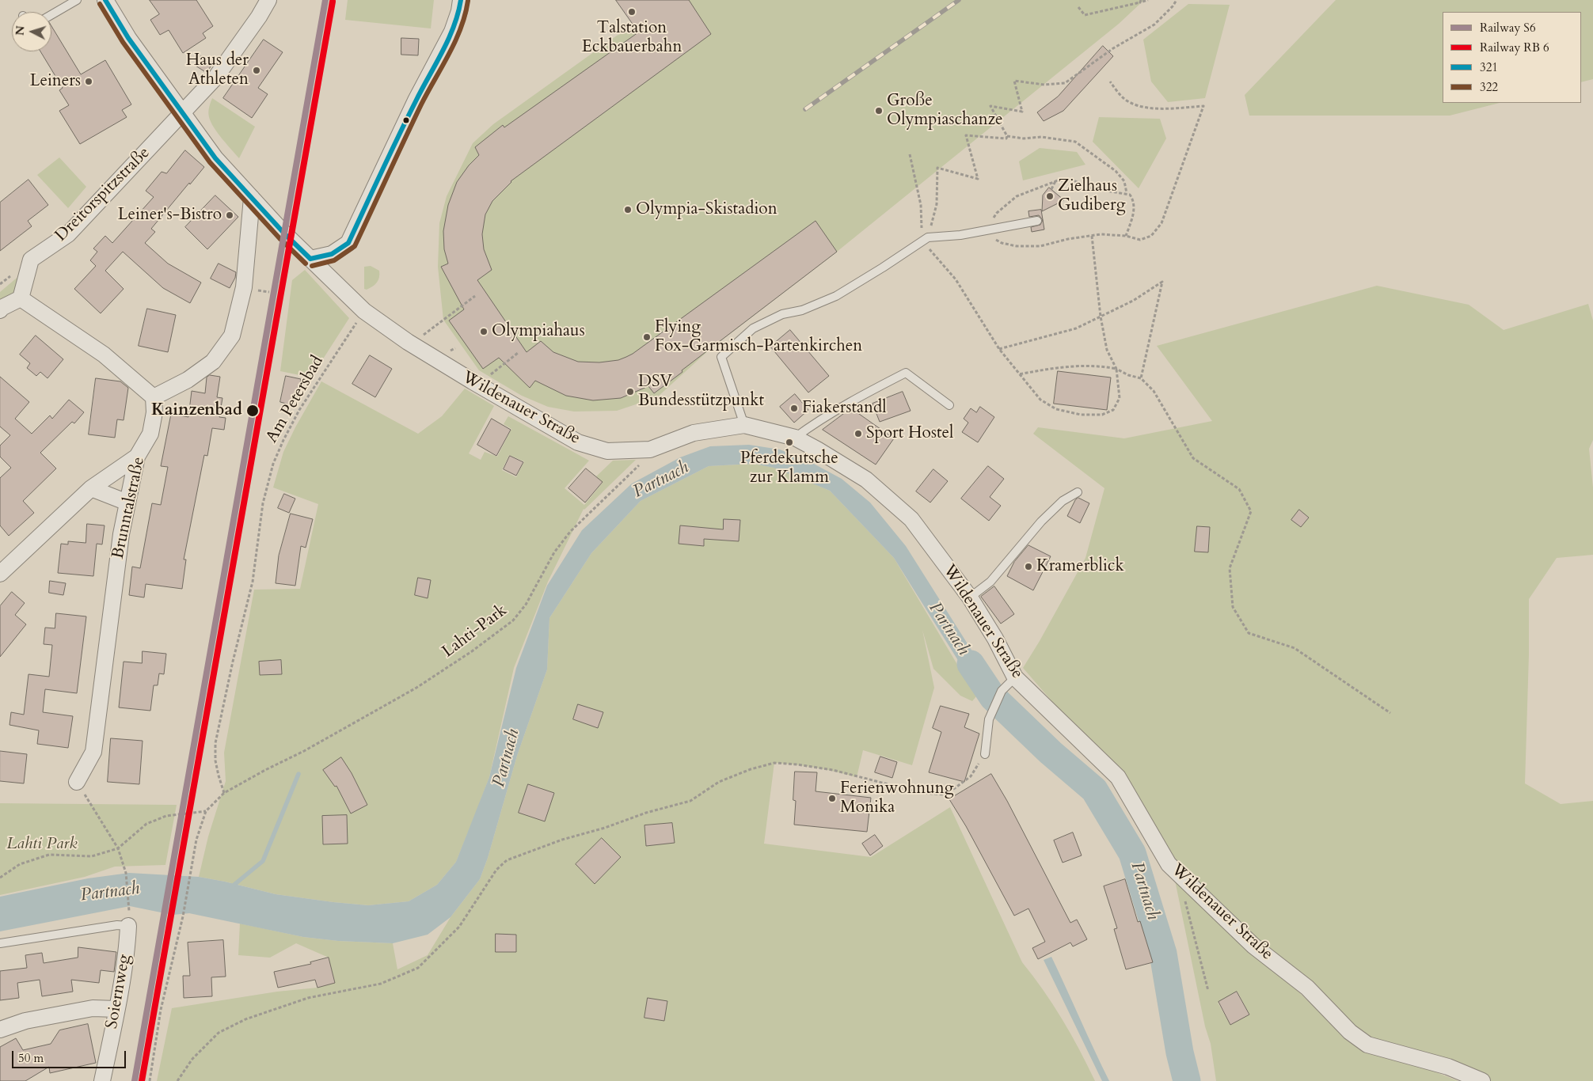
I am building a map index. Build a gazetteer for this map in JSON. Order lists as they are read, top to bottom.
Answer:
{
  "streets": {
    "street": [
      "Dreitorspitzstraße",
      "Wildenauer Straße",
      "Brunntalstraße",
      "Soiernweg"
    ],
    "path": ["Am Petersbad", "Lahti-Park"]
  },
  "crossings": [
    ["Dreitorspitzstraße", "Wildenauer Straße"],
    ["Am Petersbad", "Wildenauer Straße"],
    ["Am Petersbad", "Lahti-Park"],
    ["Wildenauer Straße", "Lahti-Park"]
  ],
  "water": ["Partnach"],
  "parks": ["Lahti Park"],
  "places": [
    "Talstation Eckbauerbahn",
    "Haus der Athleten",
    "Leiners",
    "Große Olympiaschanze",
    "Zielhaus Gudiberg",
    "Olympia-Skistadion",
    "Leiner's-Bistro",
    "Olympiahaus",
    "Flying Fox-Garmisch-Partenkirchen",
    "DSV Bundesstützpunkt",
    "Fiakerstandl",
    "Kainzenbad",
    "Sport Hostel",
    "Pferdekutsche zur Klamm",
    "Kramerblick",
    "Ferienwohnung Monika"
  ],
  "lines": ["rail line S6", "transit line 321", "transit line 322"],
  "legend": [
    "Railway S6",
    "Railway RB 6",
    "321",
    "322"
  ],
  "scale_bar": "50 m",
  "north": "left"
}
